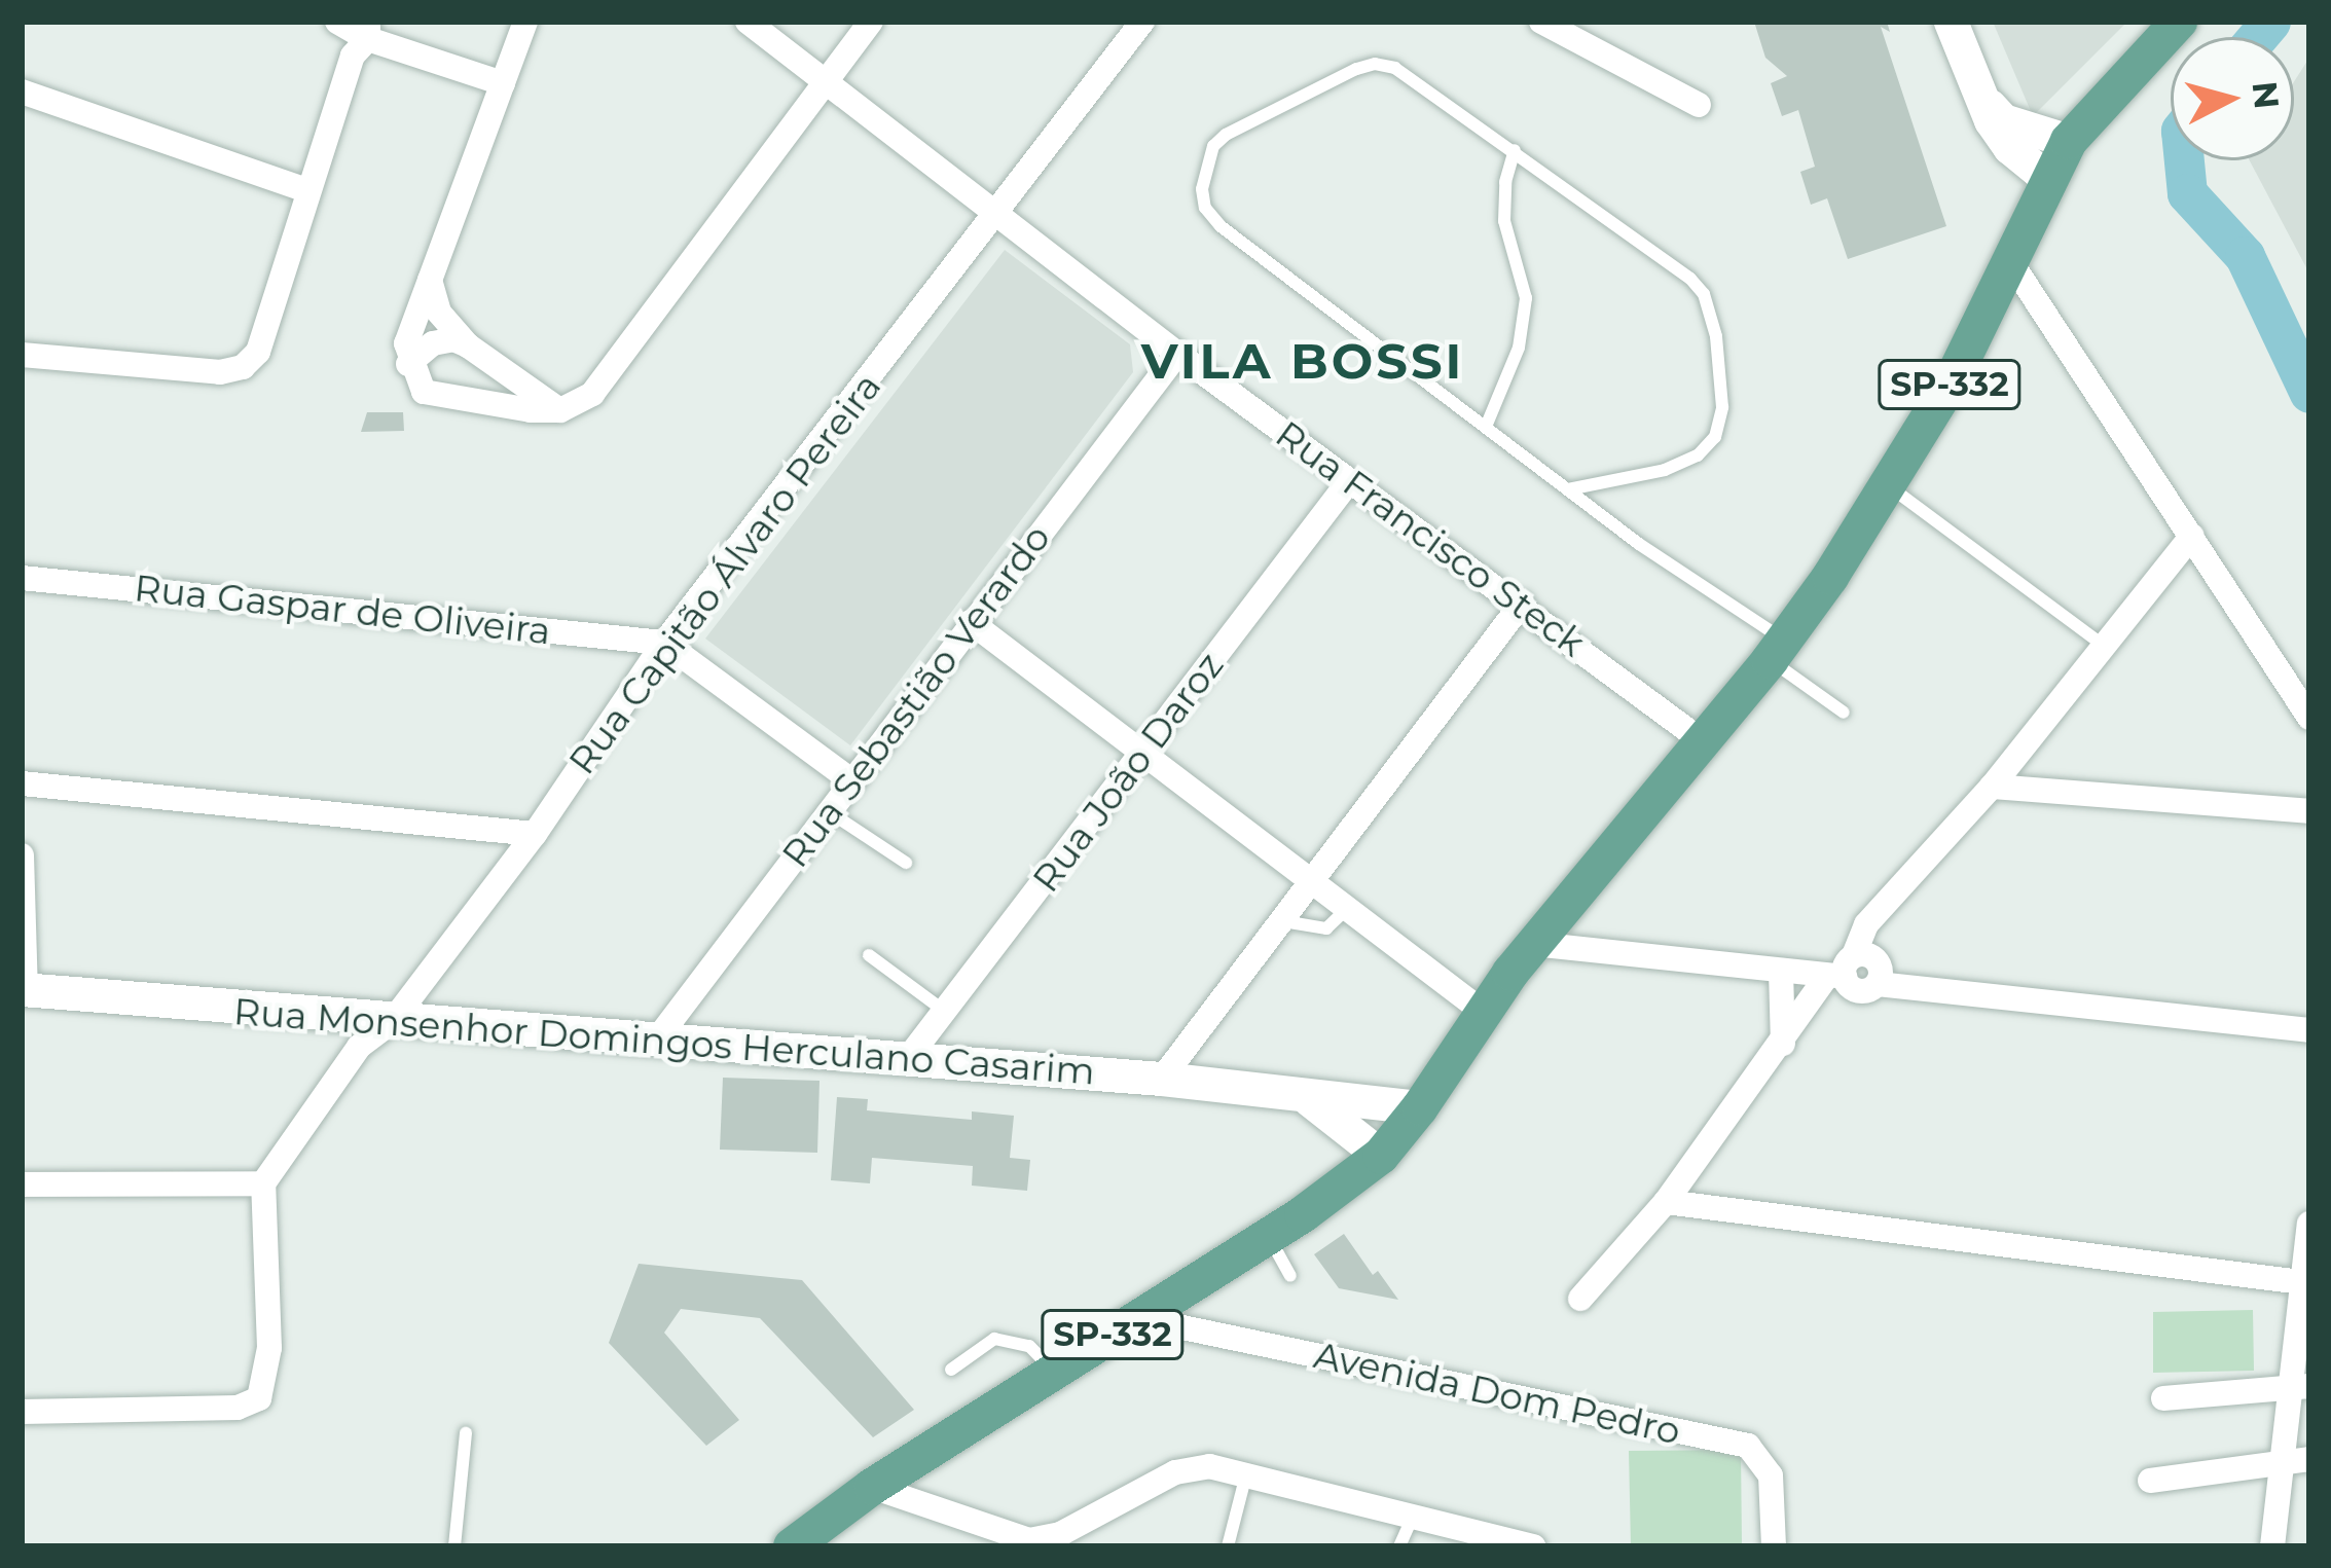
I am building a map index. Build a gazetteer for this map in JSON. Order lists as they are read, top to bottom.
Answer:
{
  "streets": {
    "main road": ["SP-332", "Rua Monsenhor Domingos Herculano Casarim"],
    "street": [
      "Rua Francisco Steck",
      "Rua Capitão Álvaro Pereira",
      "Rua Gaspar de Oliveira",
      "Rua Sebastião Verardo",
      "Rua João Daroz",
      "Avenida Dom Pedro"
    ]
  },
  "crossings": [
    ["SP-332", "Rua Francisco Steck"],
    ["SP-332", "Rua Monsenhor Domingos Herculano Casarim"],
    ["SP-332", "Avenida Dom Pedro"],
    ["Rua Francisco Steck", "Rua Capitão Álvaro Pereira"],
    ["Rua Francisco Steck", "Rua Sebastião Verardo"],
    ["Rua Francisco Steck", "Rua João Daroz"],
    ["Rua Capitão Álvaro Pereira", "Rua Gaspar de Oliveira"],
    ["Rua Capitão Álvaro Pereira", "Rua Monsenhor Domingos Herculano Casarim"],
    ["Rua Sebastião Verardo", "Rua Monsenhor Domingos Herculano Casarim"],
    ["Rua João Daroz", "Rua Monsenhor Domingos Herculano Casarim"]
  ],
  "districts": ["VILA BOSSI"],
  "north": "right"
}
